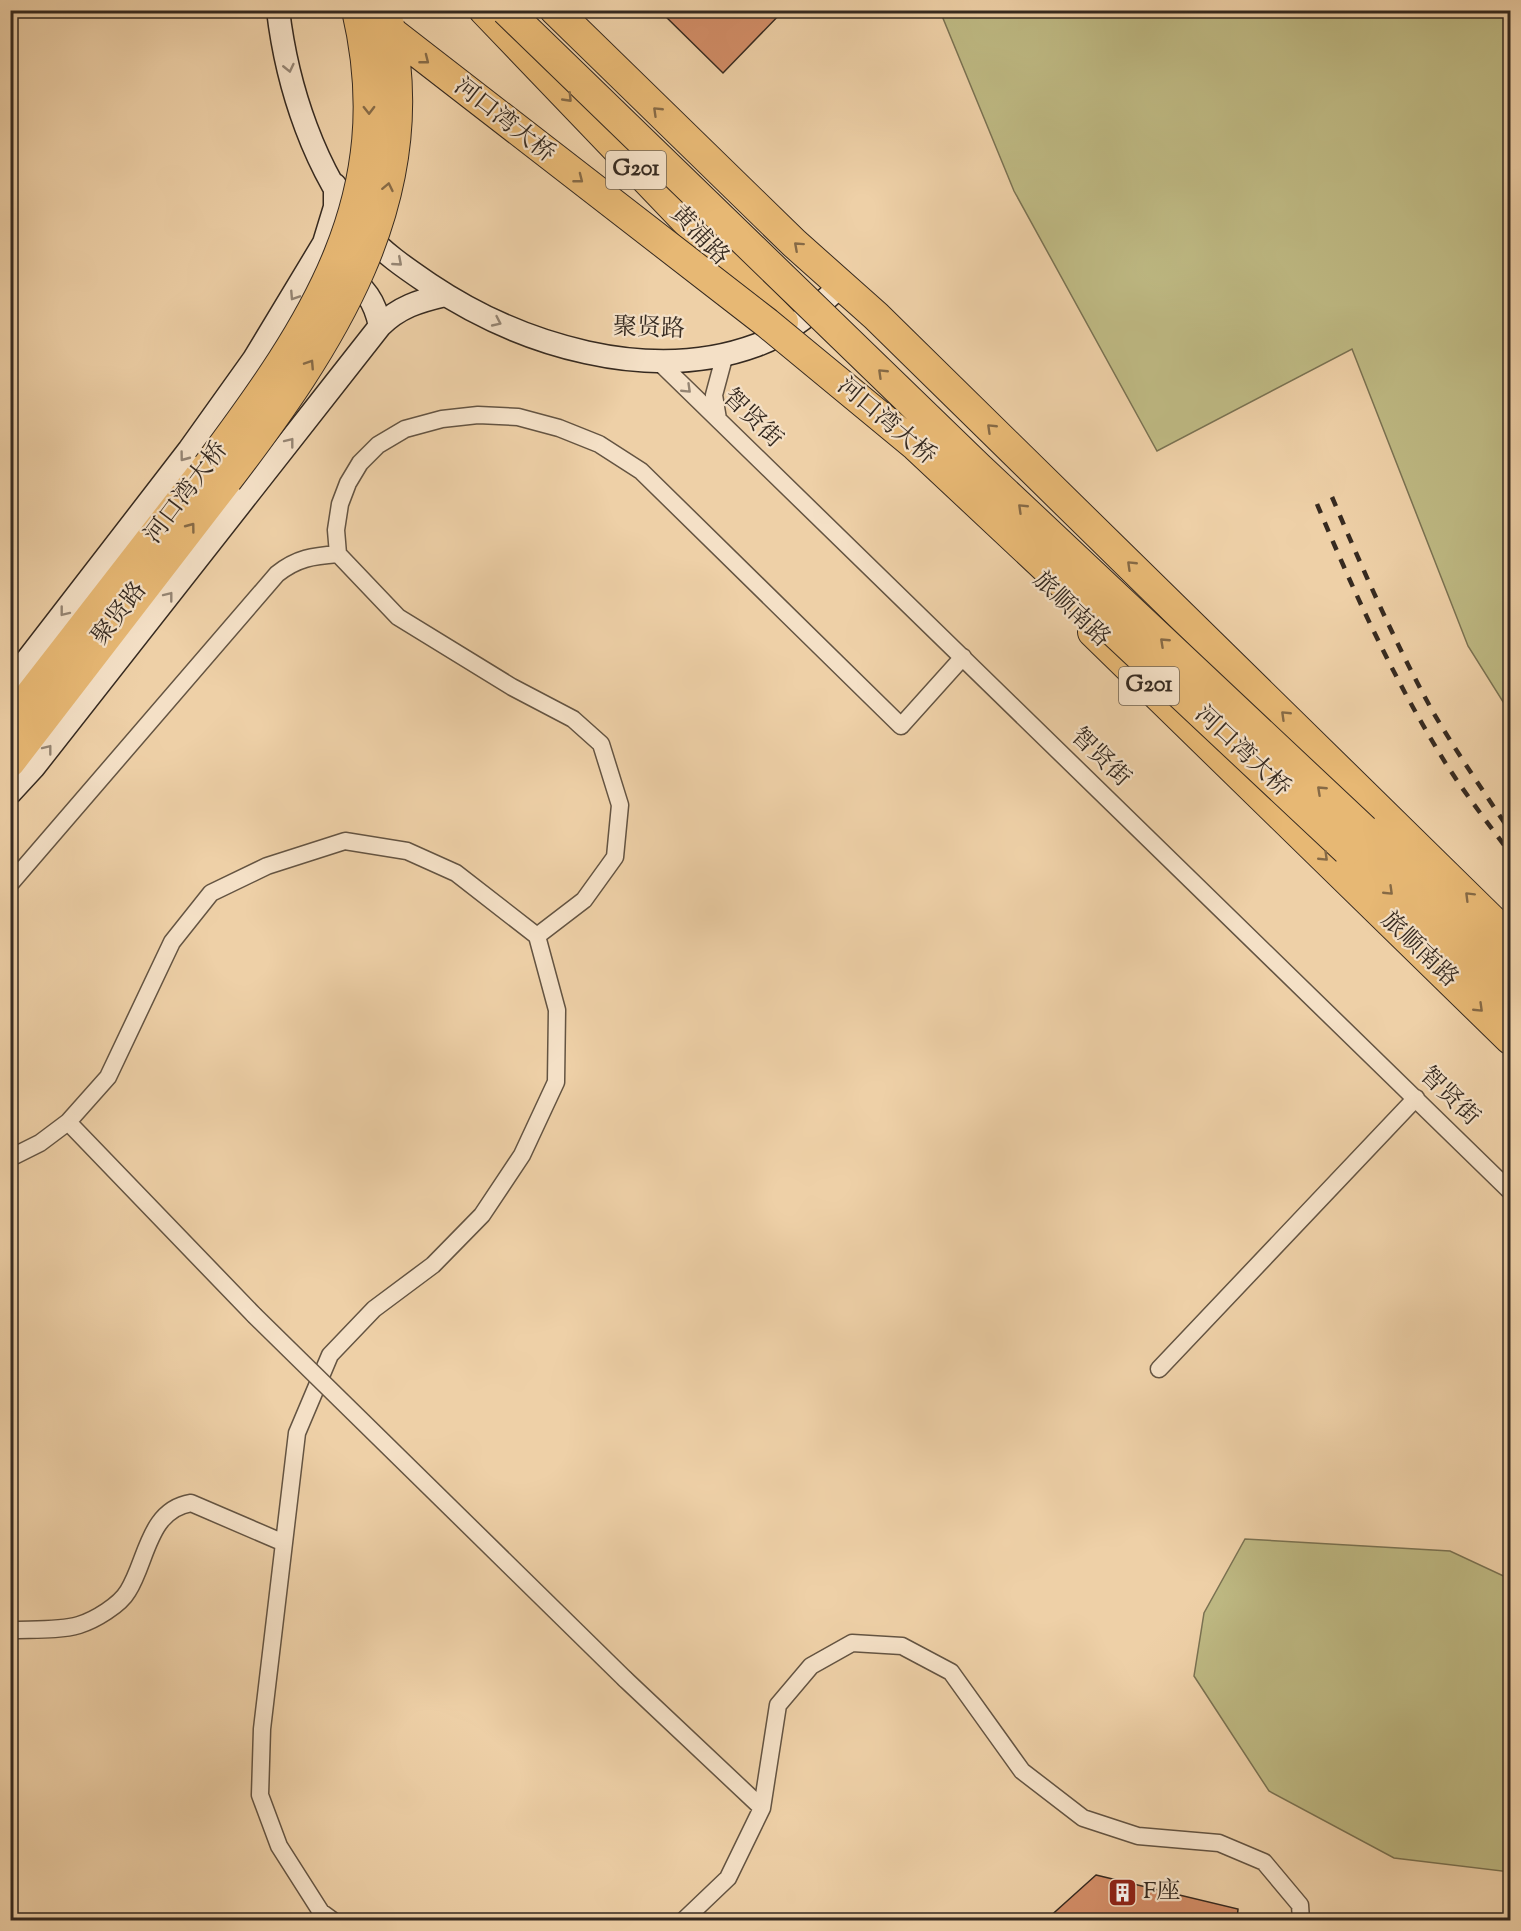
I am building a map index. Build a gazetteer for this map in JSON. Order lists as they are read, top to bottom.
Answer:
{
  "streets": {
    "highway": [
      "河口湾大桥",
      "G201",
      "黄浦路",
      "旅顺南路"
    ],
    "main road": ["聚贤路"],
    "street": ["智贤街"]
  },
  "crossings": [
    ["G201", "聚贤路"],
    ["黄浦路", "聚贤路"],
    ["黄浦路", "旅顺南路"],
    ["聚贤路", "智贤街"],
    ["聚贤路", "旅顺南路"]
  ],
  "places": {
    "building": ["F座"]
  }
}
